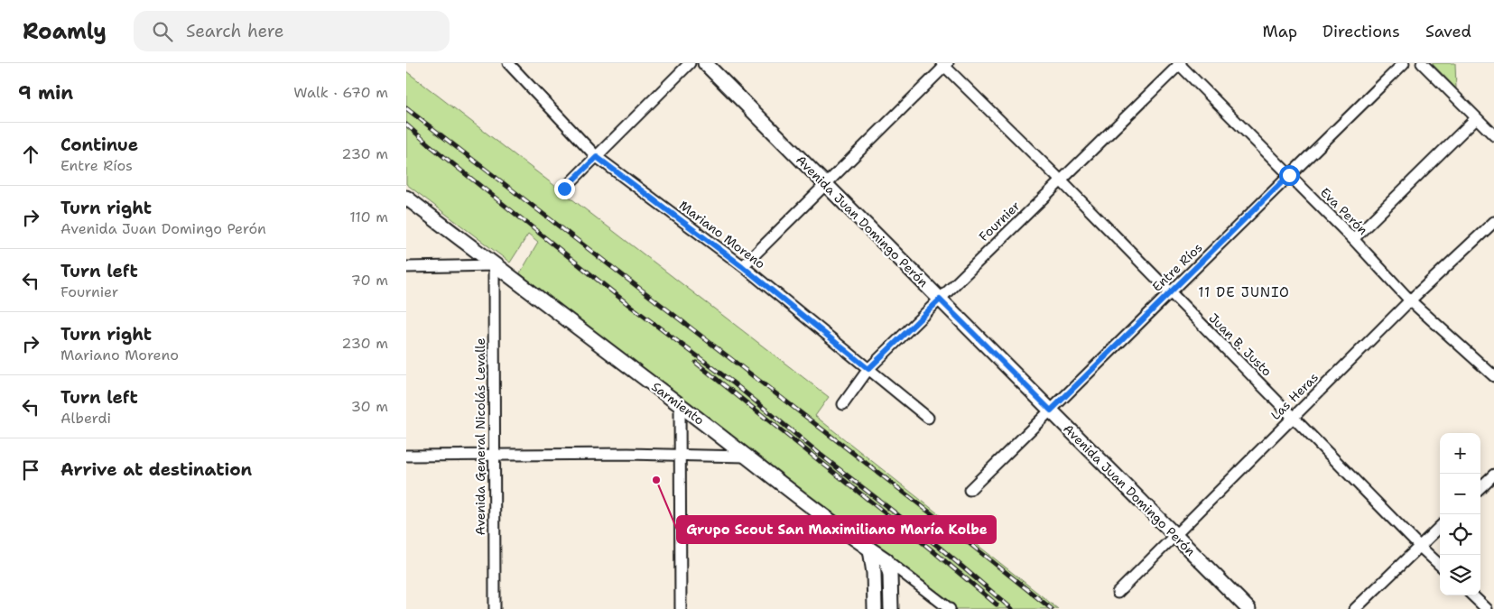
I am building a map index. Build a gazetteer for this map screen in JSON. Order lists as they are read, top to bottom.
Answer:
{
  "streets": {
    "main road": ["Avenida Juan Domingo Perón", "Sarmiento"],
    "street": [
      "Eva Perón",
      "Fournier",
      "Mariano Moreno",
      "Entre Ríos",
      "Juan B. Justo",
      "Las Heras",
      "Avenida General Nicolás Levalle"
    ]
  },
  "crossings": [
    ["Eva Perón", "Fournier"],
    ["Eva Perón", "Entre Ríos"],
    ["Eva Perón", "Las Heras"],
    ["Avenida Juan Domingo Perón", "Fournier"],
    ["Avenida Juan Domingo Perón", "Entre Ríos"],
    ["Avenida Juan Domingo Perón", "Las Heras"],
    ["Fournier", "Mariano Moreno"],
    ["Fournier", "Juan B. Justo"],
    ["Entre Ríos", "Juan B. Justo"],
    ["Juan B. Justo", "Las Heras"],
    ["Sarmiento", "Avenida General Nicolás Levalle"]
  ],
  "districts": ["11 DE JUNIO"],
  "places": ["Grupo Scout San Maximiliano María Kolbe"],
  "page": {
    "header": "Roamly",
    "search": "Search here",
    "nav": ["Map", "Directions", "Saved"],
    "heading": ["9 min", "Walk · 670 m"],
    "list": [
      ["Continue", "Entre Ríos", "230 m"],
      ["Turn right", "Avenida Juan Domingo Perón", "110 m"],
      ["Turn left", "Fournier", "70 m"],
      ["Turn right", "Mariano Moreno", "230 m"],
      ["Turn left", "Alberdi", "30 m"],
      "Arrive at destination"
    ],
    "map_buttons": ["+", "−"]
  }
}
